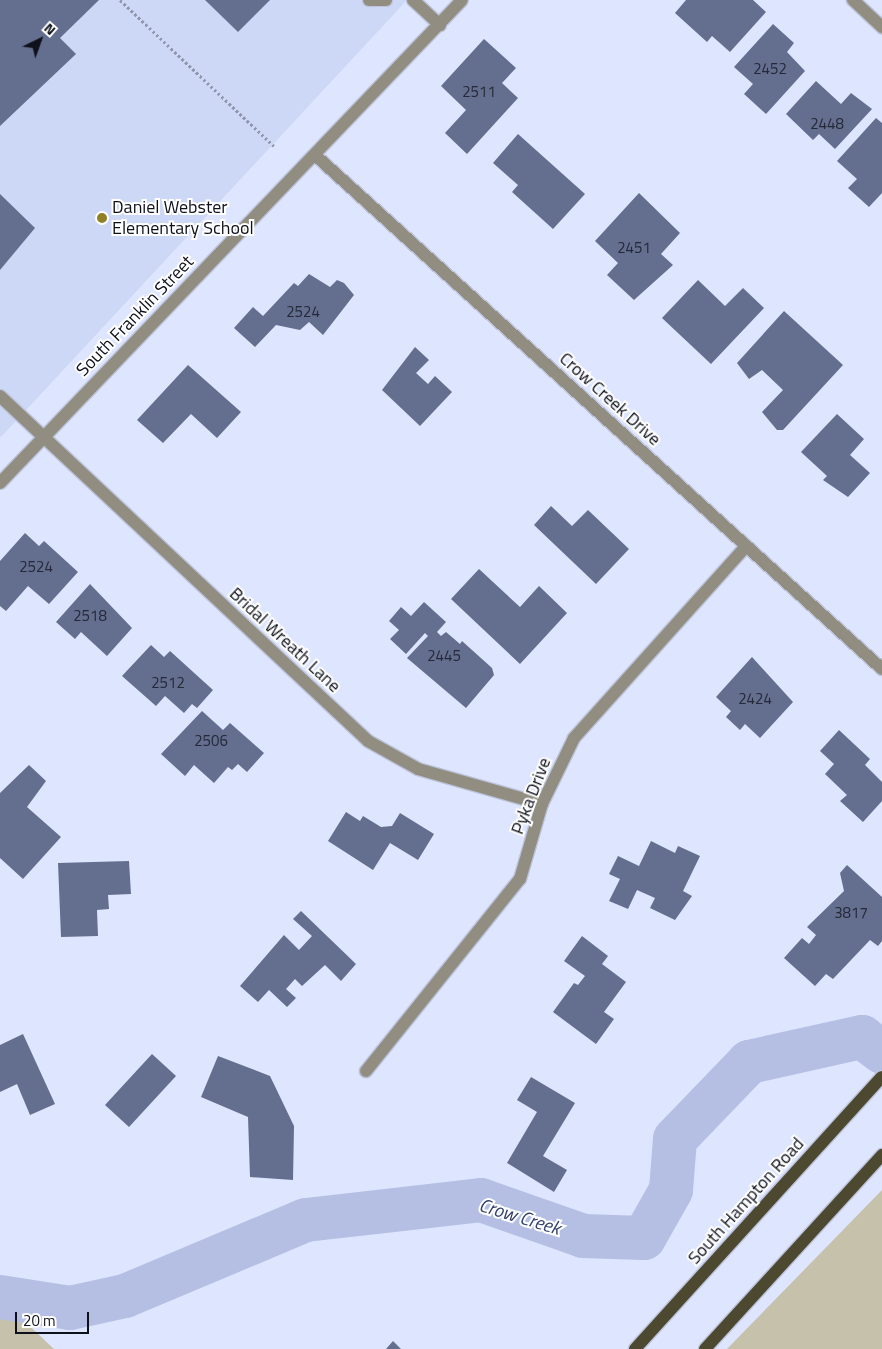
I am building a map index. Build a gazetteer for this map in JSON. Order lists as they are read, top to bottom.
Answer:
{
  "streets": {
    "main road": ["South Hampton Road"],
    "street": [
      "South Franklin Street",
      "Crow Creek Drive",
      "Bridal Wreath Lane",
      "Pyka Drive"
    ]
  },
  "crossings": [
    ["South Franklin Street", "Crow Creek Drive"],
    ["South Franklin Street", "Bridal Wreath Lane"],
    ["Crow Creek Drive", "Pyka Drive"],
    ["Bridal Wreath Lane", "Pyka Drive"]
  ],
  "water": ["Crow Creek"],
  "places": ["Daniel Webster Elementary School"],
  "house_numbers": [
    "2452",
    "2511",
    "2448",
    "2451",
    "2524",
    "2524",
    "2518",
    "2445",
    "2512",
    "2424",
    "2506",
    "3817"
  ],
  "scale_bar": "20 m",
  "north": "top right"
}
